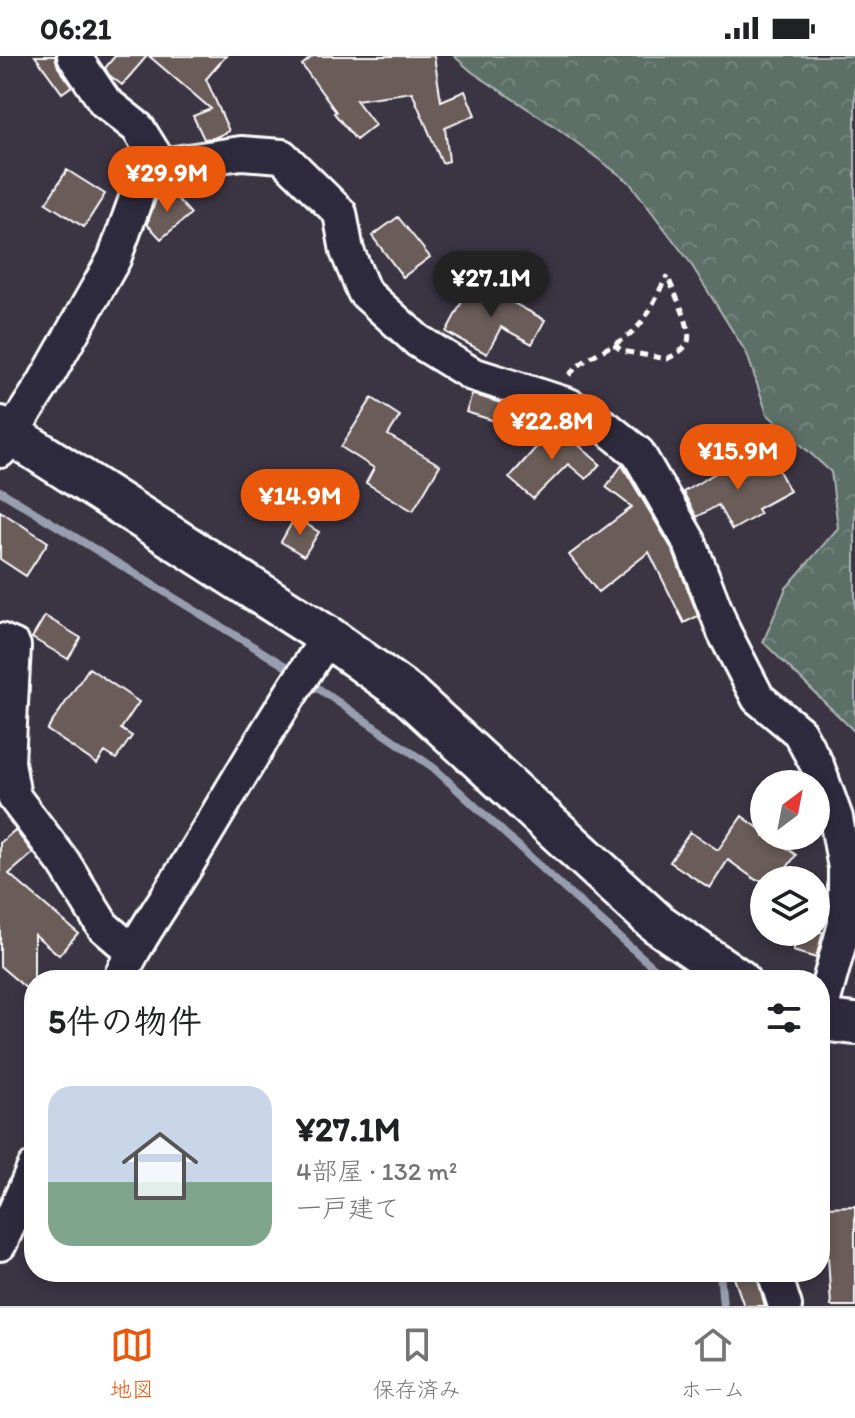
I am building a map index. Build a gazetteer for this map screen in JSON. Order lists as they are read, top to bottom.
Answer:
{
  "north": "top right",
  "page": {
    "status": "06:21",
    "price": [
      "¥29.9M",
      "¥27.1M",
      "¥22.8M",
      "¥15.9M",
      "¥14.9M"
    ],
    "heading": "5件の物件",
    "list": [
      {
        "name": "¥27.1M",
        "note": "4部屋 · 132 m² · 一戸建て"
      }
    ],
    "tabs": ["地図", "保存済み", "ホーム"]
  }
}
